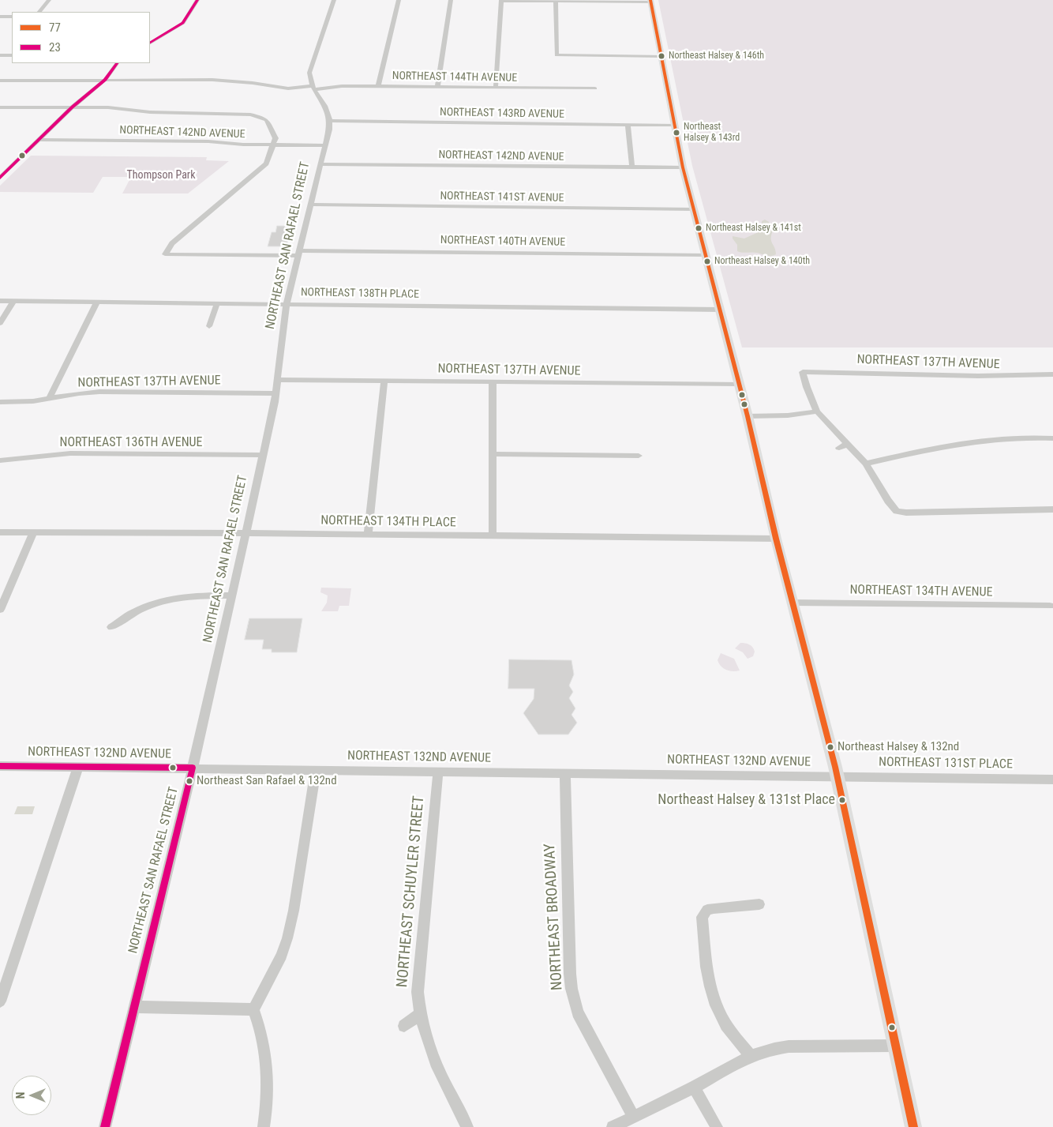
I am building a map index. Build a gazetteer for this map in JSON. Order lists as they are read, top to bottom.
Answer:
{
  "streets": {
    "street": [
      "NORTHEAST 144TH AVENUE",
      "NORTHEAST 143RD AVENUE",
      "NORTHEAST 142ND AVENUE",
      "NORTHEAST 141ST AVENUE",
      "NORTHEAST 140TH AVENUE",
      "NORTHEAST SAN RAFAEL STREET",
      "NORTHEAST 138TH PLACE",
      "NORTHEAST 137TH AVENUE",
      "NORTHEAST 136TH AVENUE",
      "NORTHEAST 134TH PLACE",
      "NORTHEAST 134TH AVENUE",
      "NORTHEAST 132ND AVENUE",
      "NORTHEAST 131ST PLACE",
      "NORTHEAST SCHUYLER STREET",
      "NORTHEAST BROADWAY"
    ]
  },
  "crossings": [
    ["NORTHEAST 143RD AVENUE", "NORTHEAST SAN RAFAEL STREET"],
    ["NORTHEAST 142ND AVENUE", "NORTHEAST 140TH AVENUE"],
    ["NORTHEAST 142ND AVENUE", "NORTHEAST SAN RAFAEL STREET"],
    ["NORTHEAST 141ST AVENUE", "NORTHEAST SAN RAFAEL STREET"],
    ["NORTHEAST 140TH AVENUE", "NORTHEAST SAN RAFAEL STREET"],
    ["NORTHEAST SAN RAFAEL STREET", "NORTHEAST 138TH PLACE"],
    ["NORTHEAST SAN RAFAEL STREET", "NORTHEAST 137TH AVENUE"],
    ["NORTHEAST SAN RAFAEL STREET", "NORTHEAST 136TH AVENUE"],
    ["NORTHEAST SAN RAFAEL STREET", "NORTHEAST 134TH PLACE"],
    ["NORTHEAST SAN RAFAEL STREET", "NORTHEAST 132ND AVENUE"],
    ["NORTHEAST 132ND AVENUE", "NORTHEAST 131ST PLACE"],
    ["NORTHEAST 132ND AVENUE", "NORTHEAST SCHUYLER STREET"],
    ["NORTHEAST 132ND AVENUE", "NORTHEAST BROADWAY"]
  ],
  "parks": ["Thompson Park"],
  "places": [
    "Northeast Halsey & 146th",
    "Northeast Halsey & 143rd",
    "Northeast Halsey & 141st",
    "Northeast Halsey & 140th",
    "Northeast Halsey & 132nd",
    "Northeast San Rafael & 132nd",
    "Northeast Halsey & 131st Place"
  ],
  "lines": ["transit line 77", "transit line 23"],
  "legend": ["77", "23"],
  "north": "left"
}
